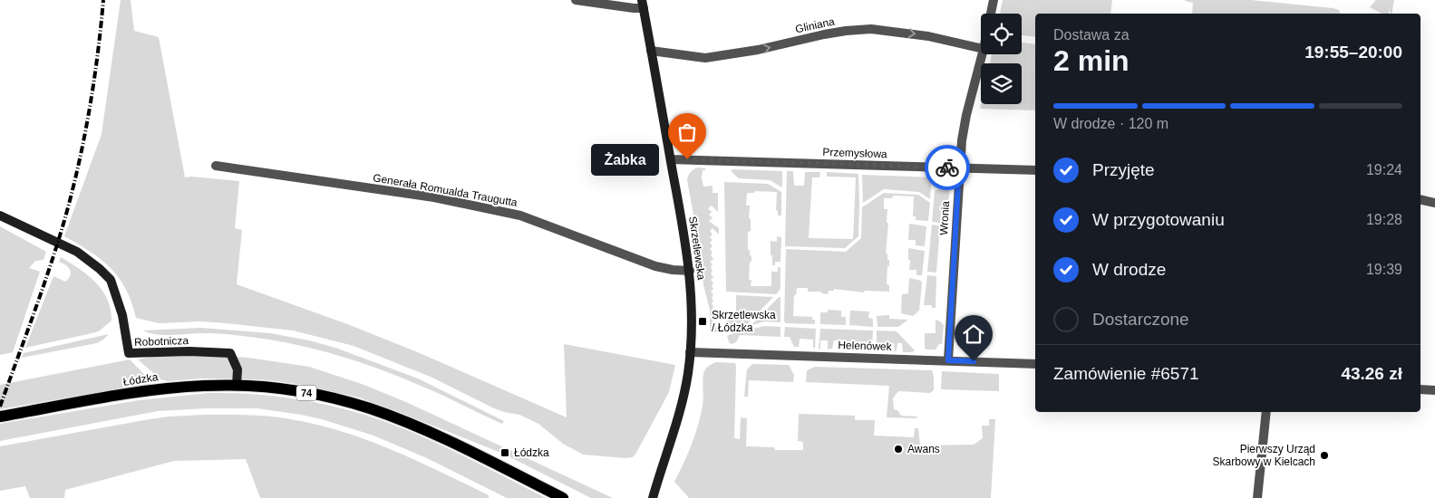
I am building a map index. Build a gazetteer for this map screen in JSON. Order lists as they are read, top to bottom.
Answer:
{
  "streets": {
    "main road": ["Łódzka", "74"],
    "street": [
      "Gliniana",
      "Przemysłowa",
      "Generała Romualda Traugutta",
      "Wronia",
      "Skrzetlewska",
      "Robotnicza",
      "Helenówek"
    ]
  },
  "crossings": [
    ["Gliniana", "Skrzetlewska"],
    ["Przemysłowa", "Wronia"],
    ["Przemysłowa", "Skrzetlewska"],
    ["Generała Romualda Traugutta", "Skrzetlewska"],
    ["Wronia", "Helenówek"],
    ["Skrzetlewska", "Helenówek"],
    ["Robotnicza", "Łódzka"]
  ],
  "one_way": ["Gliniana"],
  "places": {
    "other": ["Żabka", "Awans", "Pierwszy Urząd Skarbowy w Kielcach"],
    "transit": ["Skrzetlewska / Łódzka", "Łódzka"]
  },
  "page": {
    "heading": ["2 min", "Dostawa za", "19:55–20:00"],
    "panel": ["Zamówienie #6571", "43.26 zł"],
    "bar": "W drodze · 120 m",
    "bubble": "Żabka",
    "list": [
      ["Przyjęte", "19:24"],
      ["W przygotowaniu", "19:28"],
      ["W drodze", "19:39"],
      "Dostarczone"
    ]
  }
}
